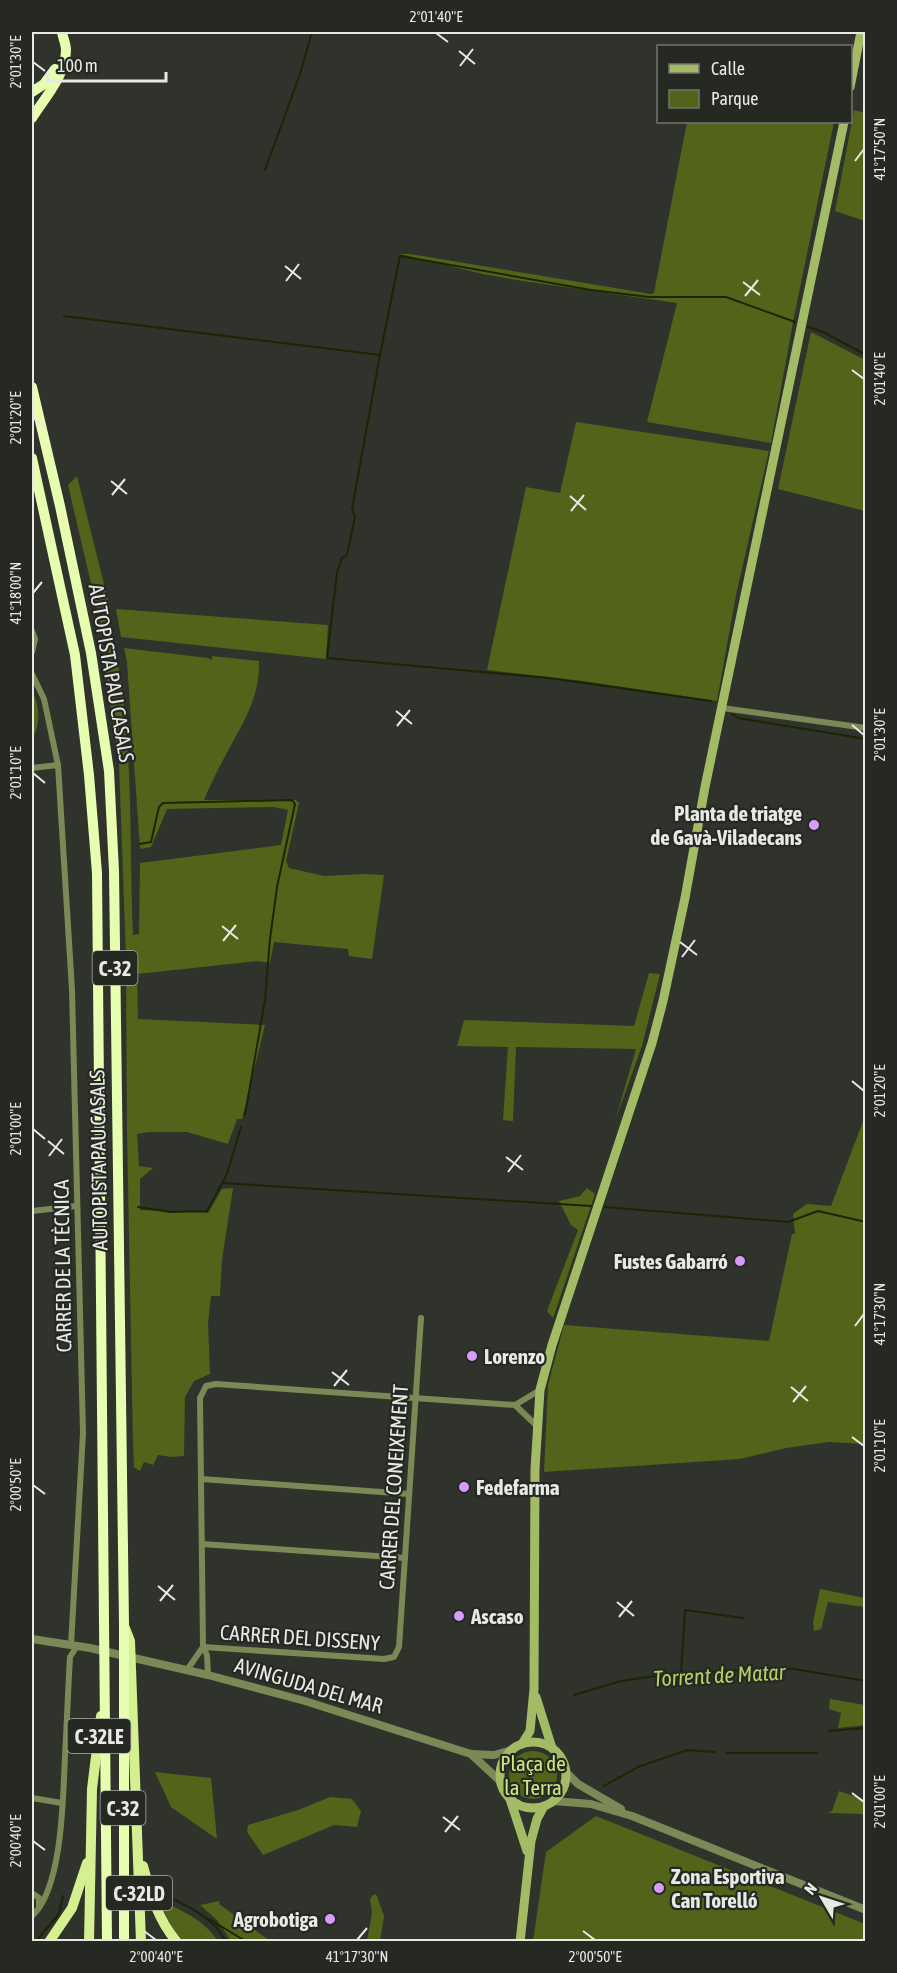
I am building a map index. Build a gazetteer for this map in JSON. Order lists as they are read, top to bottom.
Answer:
{
  "streets": {
    "highway": [
      "AUTOPISTA PAU CASALS",
      "C-32",
      "C-32LE",
      "C-32LD"
    ],
    "street": [
      "CARRER DE LA TÈCNICA",
      "CARRER DEL CONEIXEMENT",
      "CARRER DEL DISSENY",
      "AVINGUDA DEL MAR"
    ]
  },
  "crossings": [
    ["AUTOPISTA PAU CASALS", "C-32LE"],
    ["AUTOPISTA PAU CASALS", "C-32LD"],
    ["CARRER DE LA TÈCNICA", "AVINGUDA DEL MAR"],
    ["CARRER DEL CONEIXEMENT", "CARRER DEL DISSENY"]
  ],
  "water": ["Torrent de Matar"],
  "parks": ["Plaça de la Terra"],
  "places": [
    "Planta de triatge de Gavà-Viladecans",
    "Fustes Gabarró",
    "Lorenzo",
    "Fedefarma",
    "Ascaso",
    "Zona Esportiva Can Torelló",
    "Agrobotiga"
  ],
  "legend": ["Calle", "Parque"],
  "scale_bar": "100 m",
  "north": "top left",
  "coordinates": [
    "2°01'40\"E",
    "2°01'30\"E",
    "41°17'50\"N",
    "2°01'20\"E",
    "41°18'00\"N",
    "2°01'10\"E",
    "2°01'00\"E",
    "41°17'30\"N",
    "2°00'50\"E",
    "2°00'40\"E"
  ]
}
